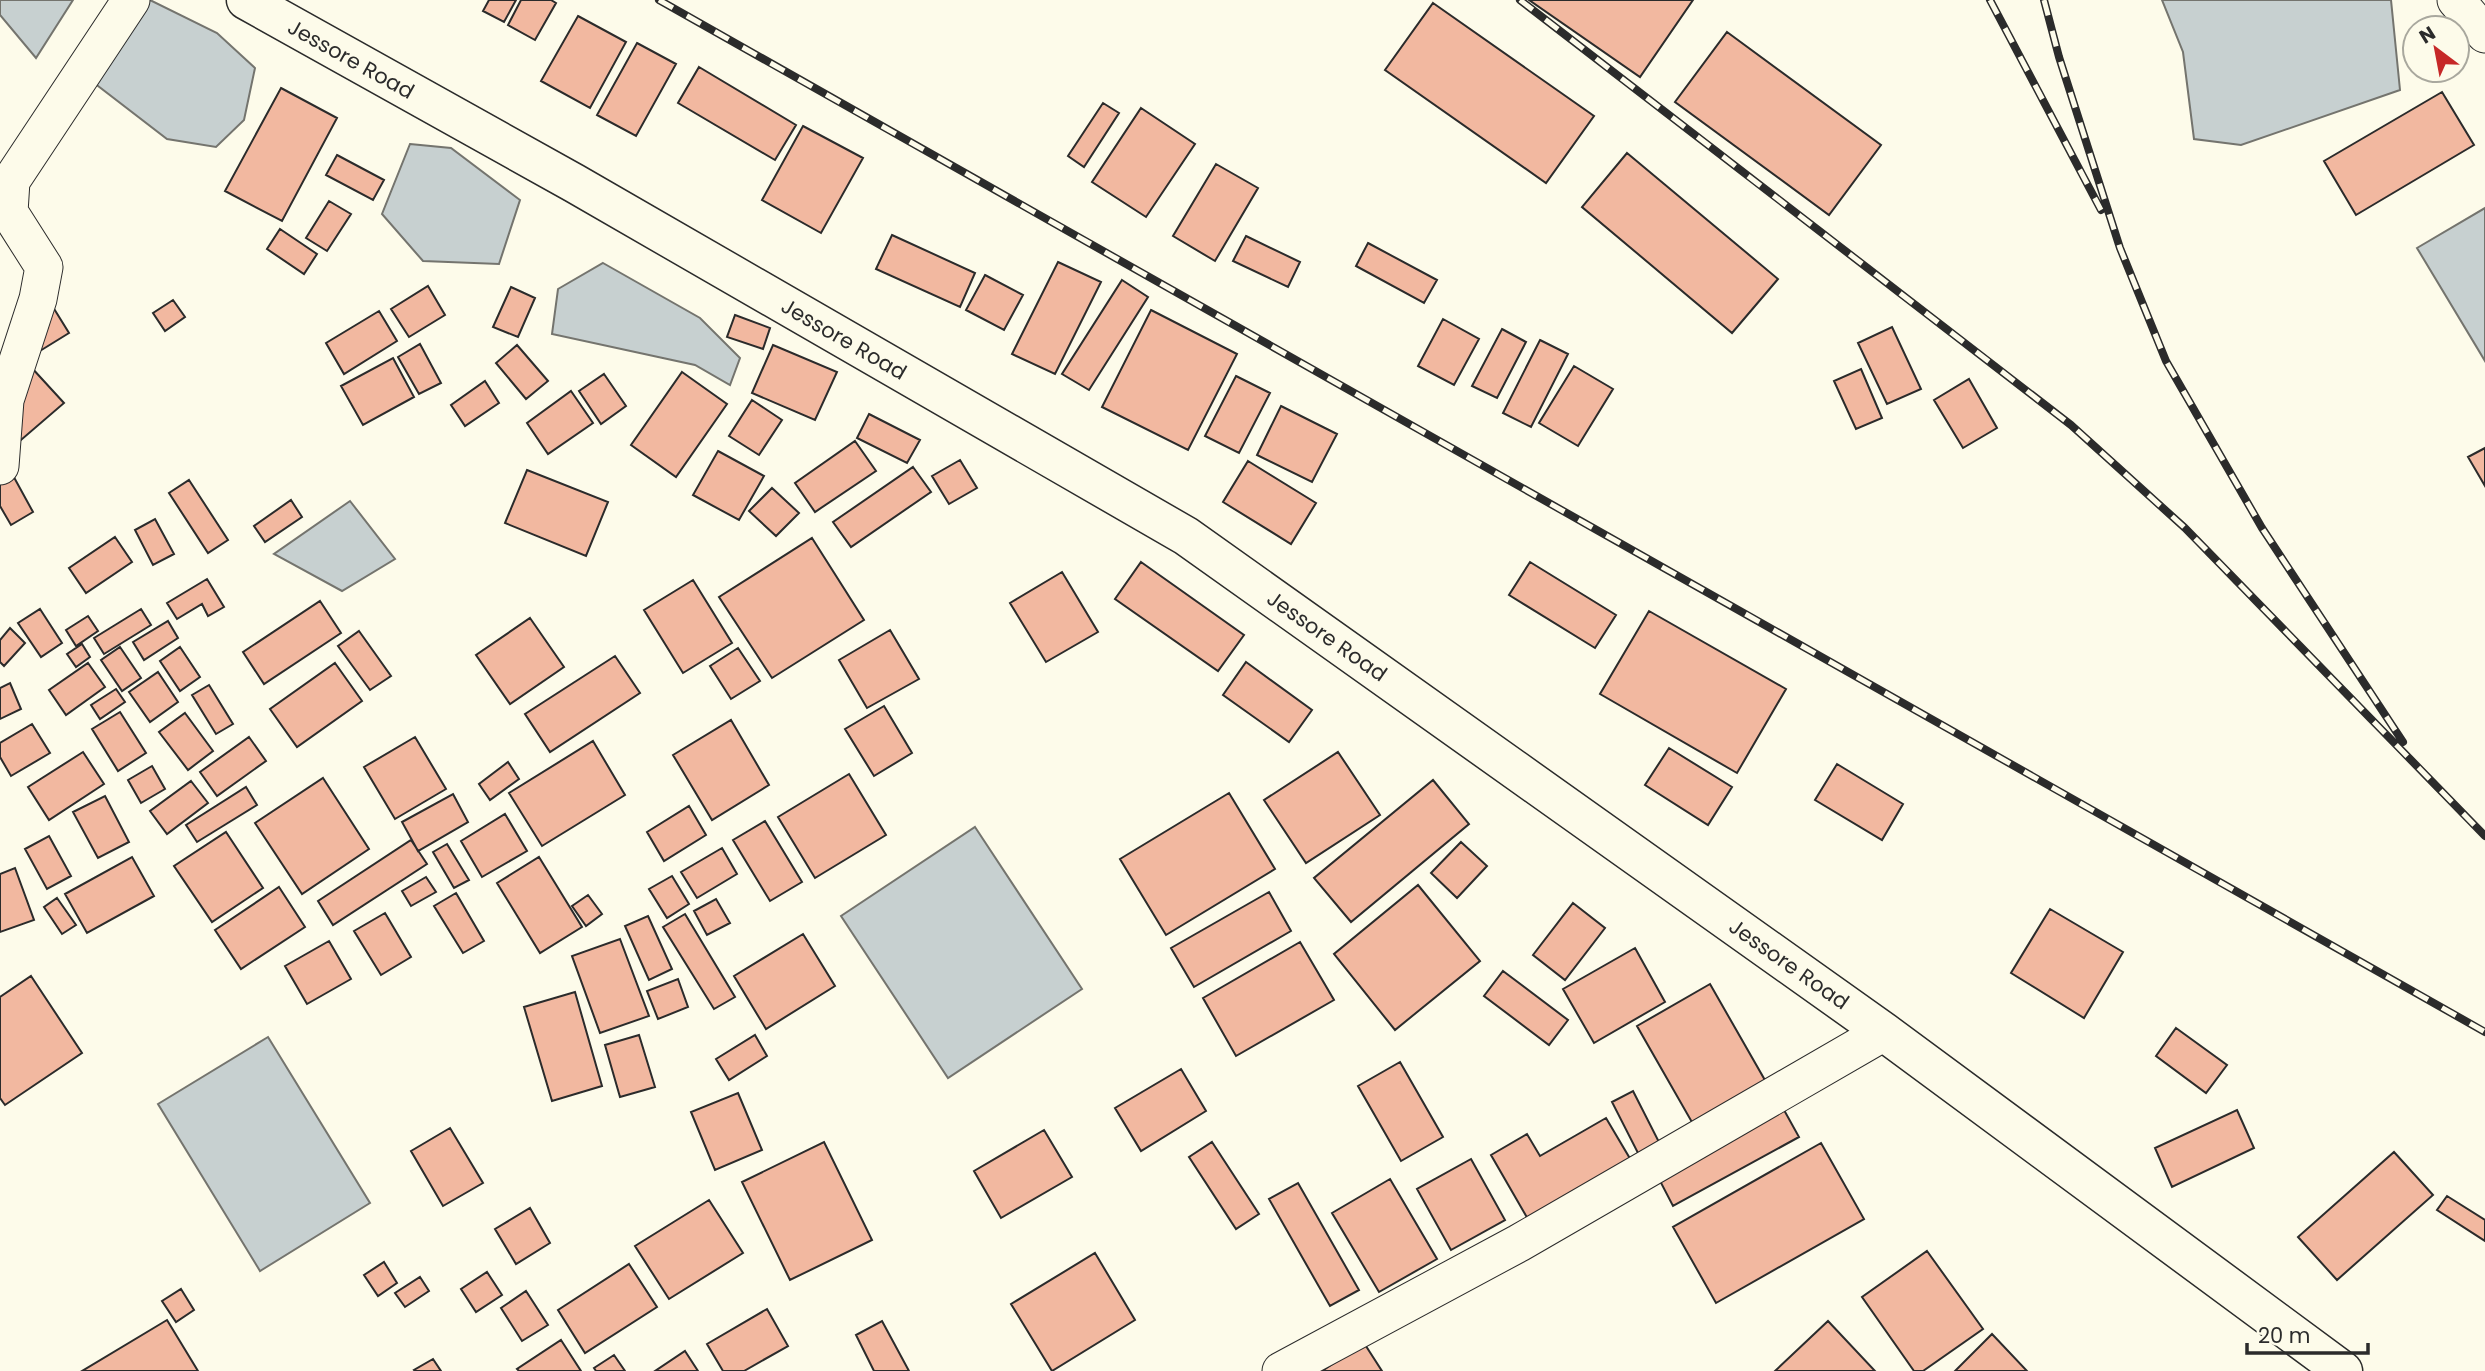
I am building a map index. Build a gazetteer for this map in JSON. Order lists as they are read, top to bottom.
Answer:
{
  "streets": {
    "highway": ["Jessore Road"]
  },
  "scale_bar": "20 m",
  "north": "top left"
}
